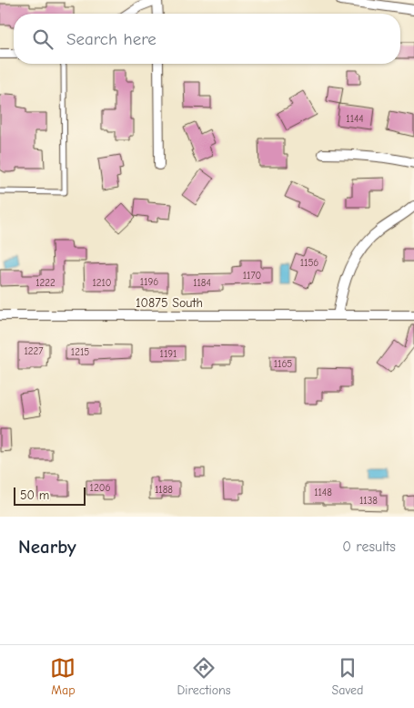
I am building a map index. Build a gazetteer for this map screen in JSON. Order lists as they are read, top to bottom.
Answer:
{
  "streets": {
    "street": ["10875 South"]
  },
  "house_numbers": [
    "1144",
    "1156",
    "1170",
    "1196",
    "1222",
    "1210",
    "1184",
    "1227",
    "1215",
    "1191",
    "1165",
    "1206",
    "1188",
    "1148",
    "1138"
  ],
  "scale_bar": "50 m",
  "page": {
    "search": "Search here",
    "scale": "50 m",
    "heading": ["Nearby", "0 results"],
    "nav": ["Map", "Directions", "Saved"]
  }
}
